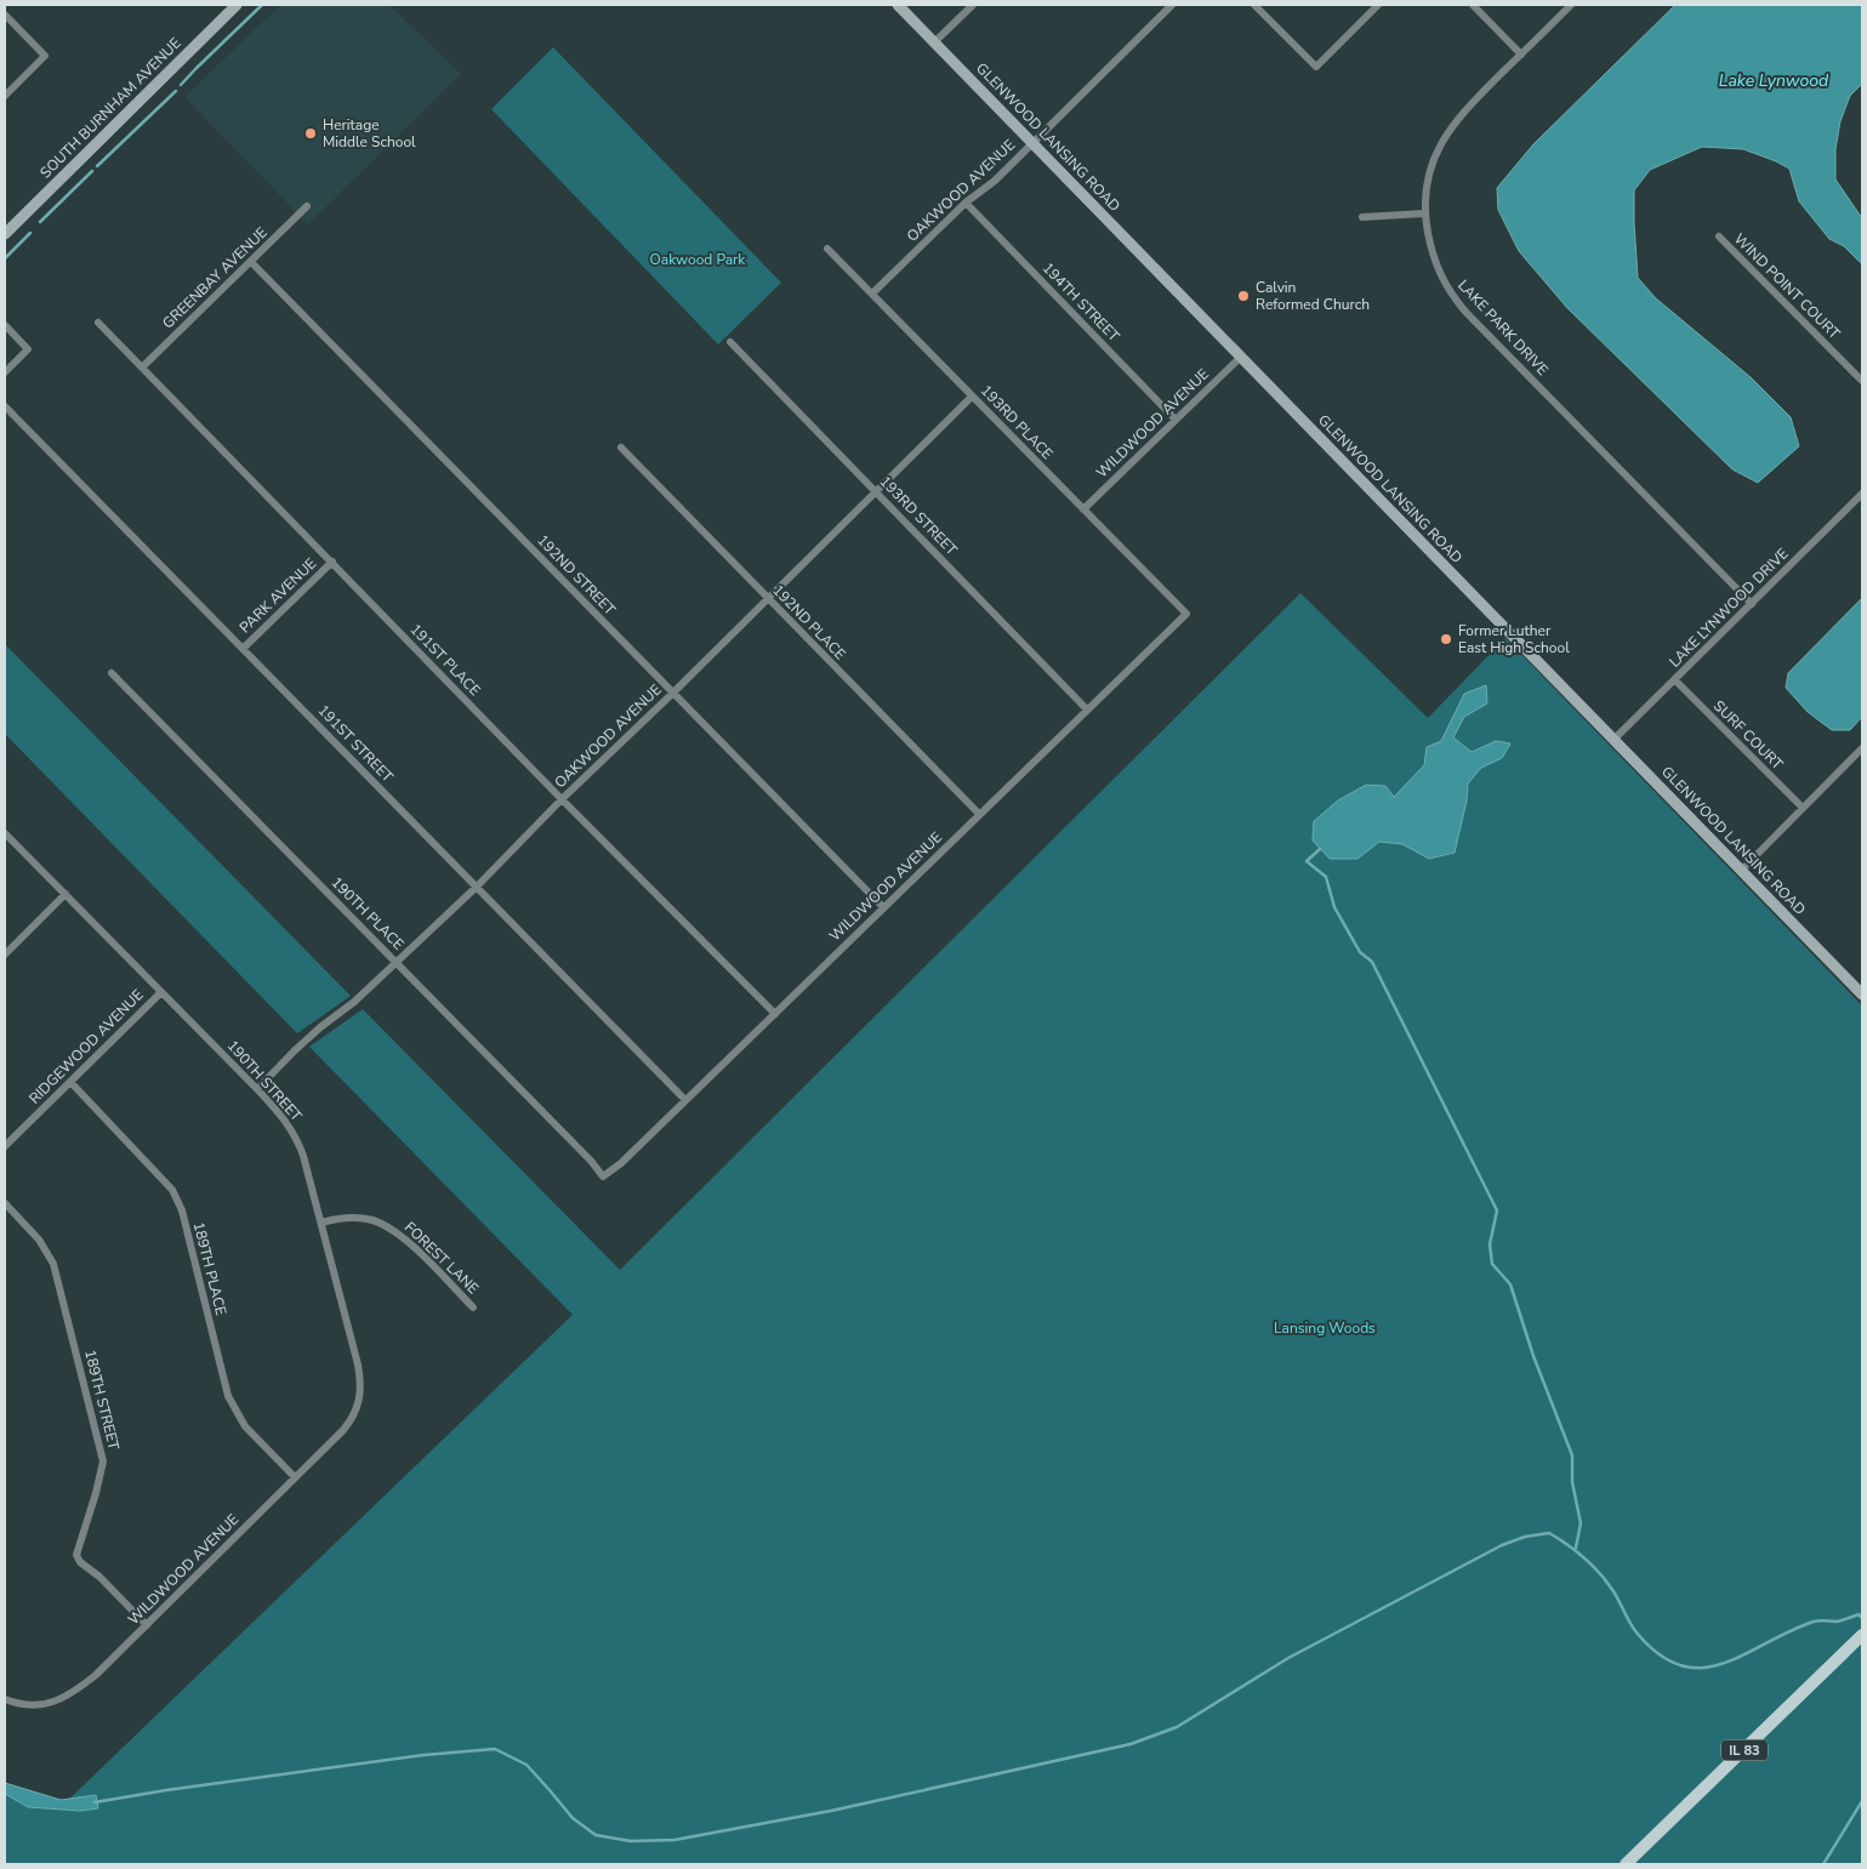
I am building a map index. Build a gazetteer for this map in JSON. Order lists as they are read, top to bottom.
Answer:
{
  "streets": {
    "main road": ["SOUTH BURNHAM AVENUE", "GLENWOOD LANSING ROAD", "IL 83"],
    "street": [
      "OAKWOOD AVENUE",
      "GREENBAY AVENUE",
      "WIND POINT COURT",
      "194TH STREET",
      "LAKE PARK DRIVE",
      "193RD PLACE",
      "WILDWOOD AVENUE",
      "193RD STREET",
      "192ND STREET",
      "PARK AVENUE",
      "LAKE LYNWOOD DRIVE",
      "192ND PLACE",
      "191ST PLACE",
      "SURF COURT",
      "191ST STREET",
      "190TH PLACE",
      "RIDGEWOOD AVENUE",
      "190TH STREET",
      "FOREST LANE",
      "189TH PLACE",
      "189TH STREET"
    ]
  },
  "crossings": [
    ["GLENWOOD LANSING ROAD", "OAKWOOD AVENUE"],
    ["GLENWOOD LANSING ROAD", "WILDWOOD AVENUE"],
    ["GLENWOOD LANSING ROAD", "LAKE LYNWOOD DRIVE"],
    ["OAKWOOD AVENUE", "194TH STREET"],
    ["OAKWOOD AVENUE", "193RD PLACE"],
    ["OAKWOOD AVENUE", "193RD STREET"],
    ["OAKWOOD AVENUE", "192ND STREET"],
    ["OAKWOOD AVENUE", "192ND PLACE"],
    ["OAKWOOD AVENUE", "191ST PLACE"],
    ["OAKWOOD AVENUE", "191ST STREET"],
    ["OAKWOOD AVENUE", "190TH PLACE"],
    ["OAKWOOD AVENUE", "190TH STREET"],
    ["GREENBAY AVENUE", "192ND STREET"],
    ["GREENBAY AVENUE", "191ST PLACE"],
    ["194TH STREET", "WILDWOOD AVENUE"],
    ["LAKE PARK DRIVE", "LAKE LYNWOOD DRIVE"],
    ["193RD PLACE", "WILDWOOD AVENUE"],
    ["WILDWOOD AVENUE", "193RD STREET"],
    ["WILDWOOD AVENUE", "192ND STREET"],
    ["WILDWOOD AVENUE", "192ND PLACE"],
    ["WILDWOOD AVENUE", "191ST PLACE"],
    ["WILDWOOD AVENUE", "191ST STREET"],
    ["WILDWOOD AVENUE", "190TH PLACE"],
    ["WILDWOOD AVENUE", "190TH STREET"],
    ["WILDWOOD AVENUE", "189TH PLACE"],
    ["WILDWOOD AVENUE", "189TH STREET"],
    ["PARK AVENUE", "191ST PLACE"],
    ["PARK AVENUE", "191ST STREET"],
    ["LAKE LYNWOOD DRIVE", "SURF COURT"],
    ["RIDGEWOOD AVENUE", "190TH STREET"],
    ["RIDGEWOOD AVENUE", "189TH PLACE"],
    ["190TH STREET", "FOREST LANE"]
  ],
  "water": ["Lake Lynwood"],
  "parks": ["Oakwood Park", "Lansing Woods"],
  "places": ["Heritage Middle School", "Calvin Reformed Church", "Former Luther East High School"]
}
